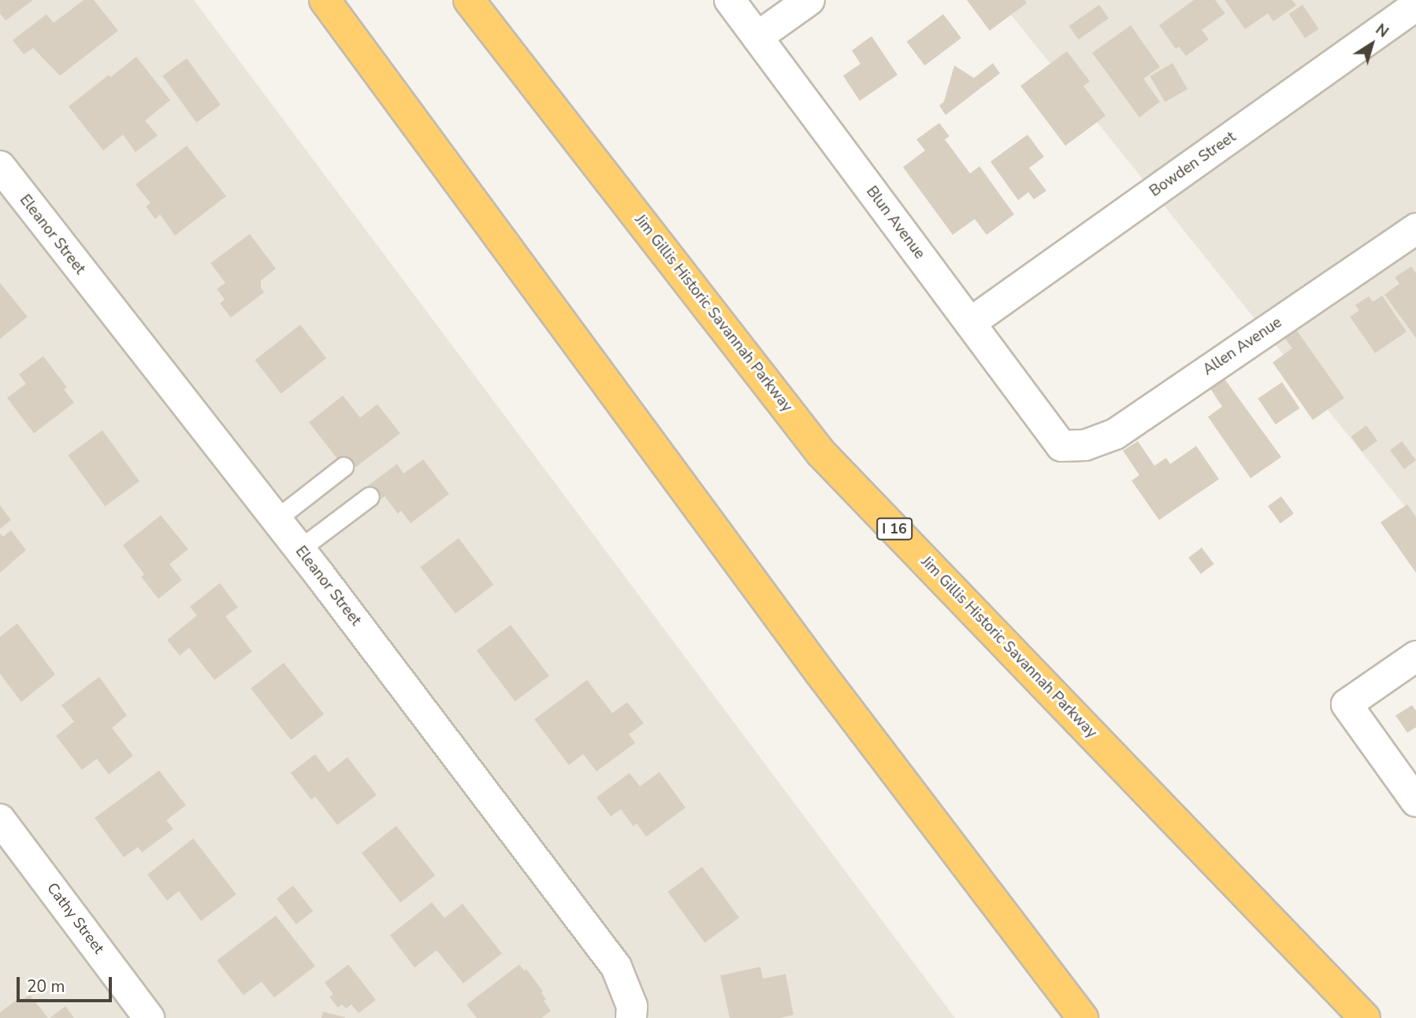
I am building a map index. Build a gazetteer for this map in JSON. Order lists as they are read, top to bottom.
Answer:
{
  "streets": {
    "highway": ["Jim Gillis Historic Savannah Parkway", "I 16"],
    "street": [
      "Bowden Street",
      "Blun Avenue",
      "Eleanor Street",
      "Allen Avenue",
      "Cathy Street"
    ]
  },
  "crossings": [
    ["Bowden Street", "Blun Avenue"],
    ["Blun Avenue", "Allen Avenue"]
  ],
  "scale_bar": "20 m",
  "north": "top right"
}
